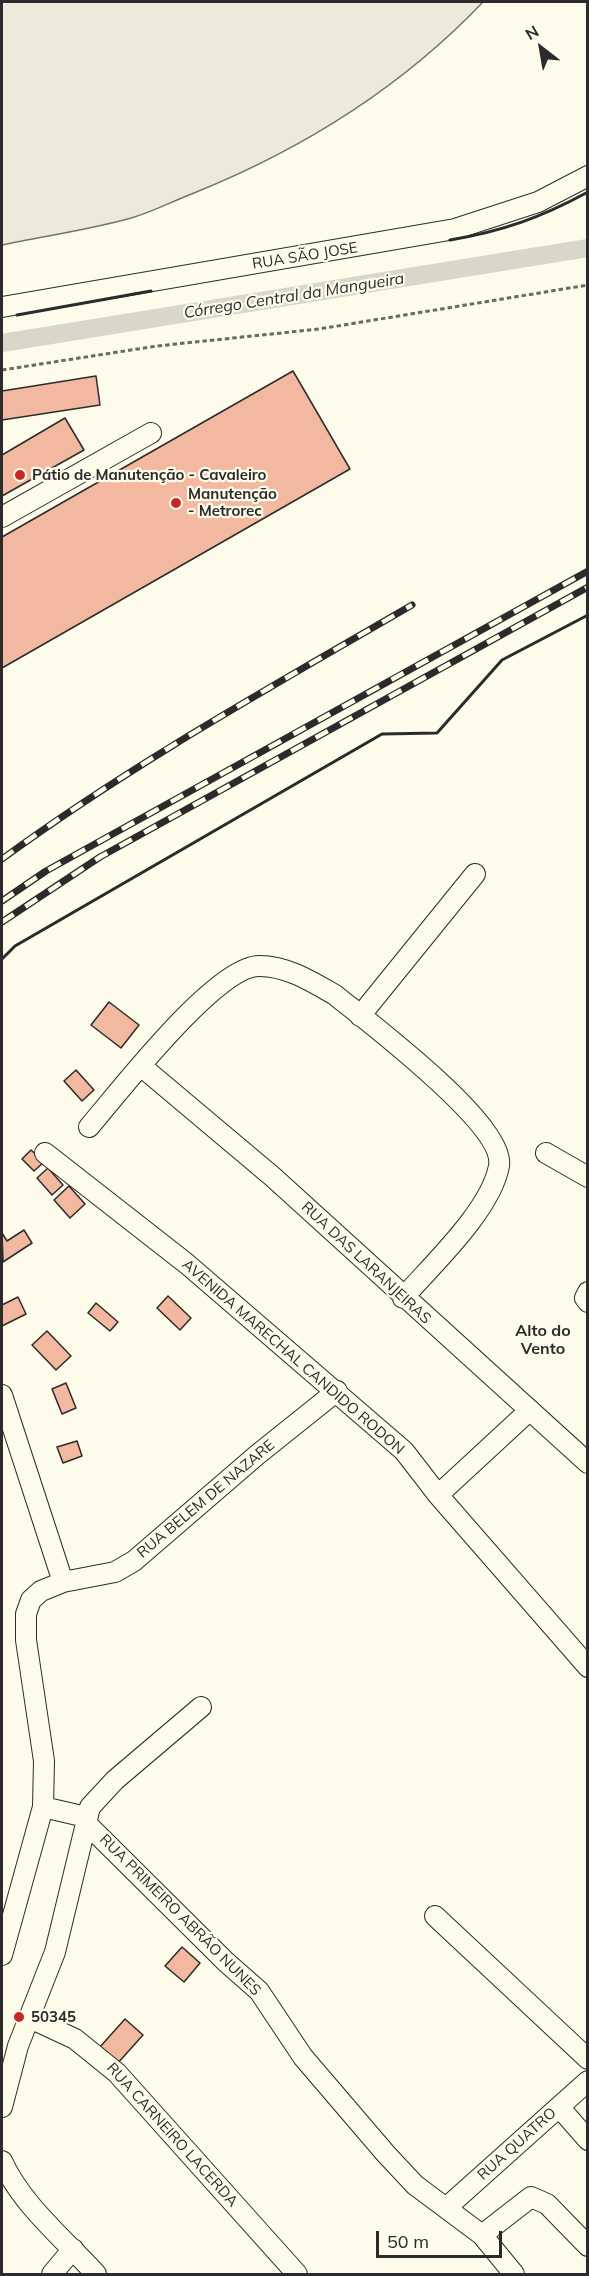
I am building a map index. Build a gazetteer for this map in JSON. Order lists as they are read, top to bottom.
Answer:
{
  "streets": {
    "street": [
      "RUA SÃO JOSE",
      "RUA DAS LARANJEIRAS",
      "AVENIDA MARECHAL CANDIDO RODON",
      "RUA BELEM DE NAZARE",
      "RUA PRIMEIRO ABRÃO NUNES",
      "RUA CARNEIRO LACERDA",
      "RUA QUATRO"
    ]
  },
  "crossings": [
    ["AVENIDA MARECHAL CANDIDO RODON", "RUA BELEM DE NAZARE"],
    ["RUA PRIMEIRO ABRÃO NUNES", "RUA QUATRO"]
  ],
  "districts": ["Alto do Vento"],
  "water": ["Córrego Central da Mangueira"],
  "places": ["Pátio de Manutenção - Cavaleiro", "Manutenção - Metrorec", "50345"],
  "scale_bar": "50 m",
  "north": "top left"
}
